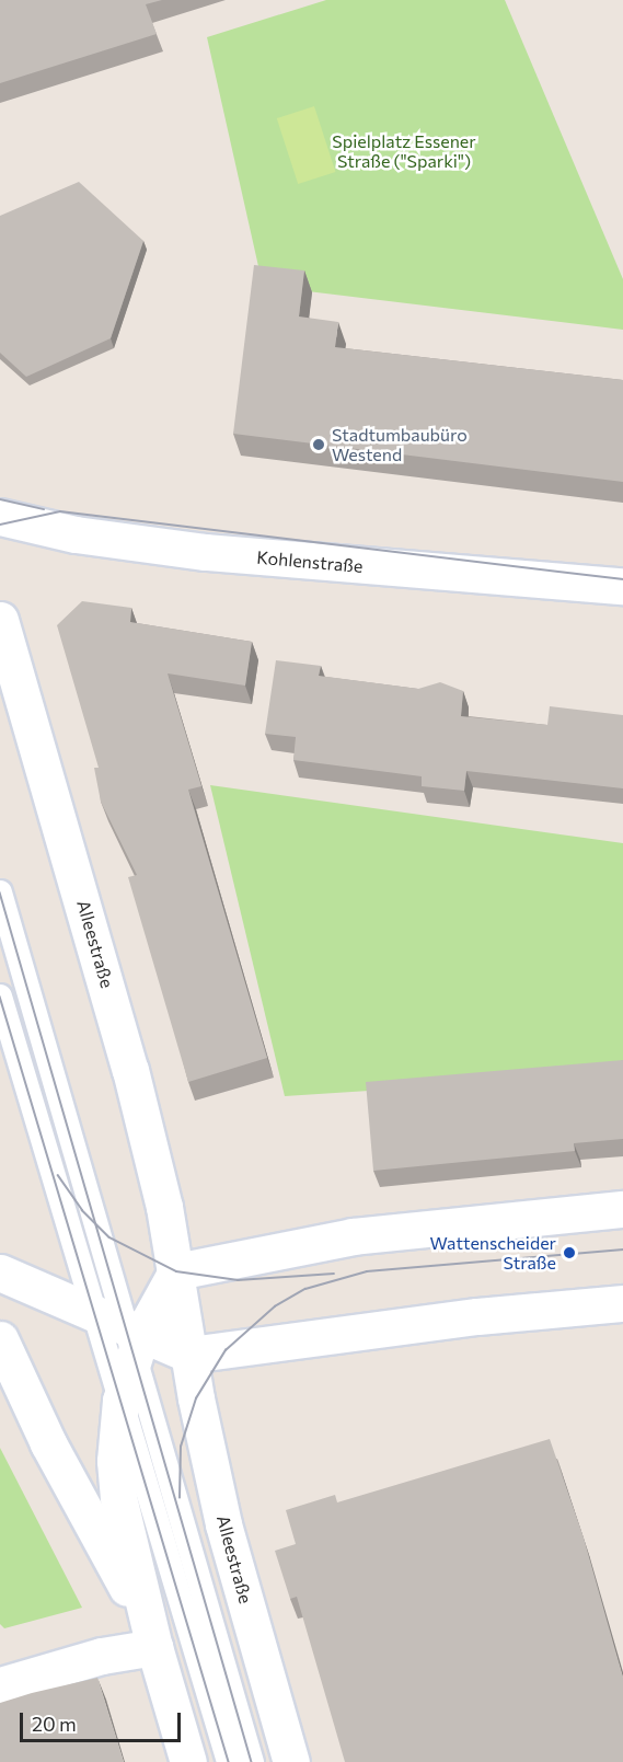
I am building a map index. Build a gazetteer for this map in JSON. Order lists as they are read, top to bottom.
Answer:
{
  "streets": {
    "main road": ["Kohlenstraße", "Alleestraße"]
  },
  "parks": ["Spielplatz Essener Straße (\"Sparki\")"],
  "places": ["Stadtumbaubüro Westend", "Wattenscheider Straße"],
  "scale_bar": "20 m"
}
